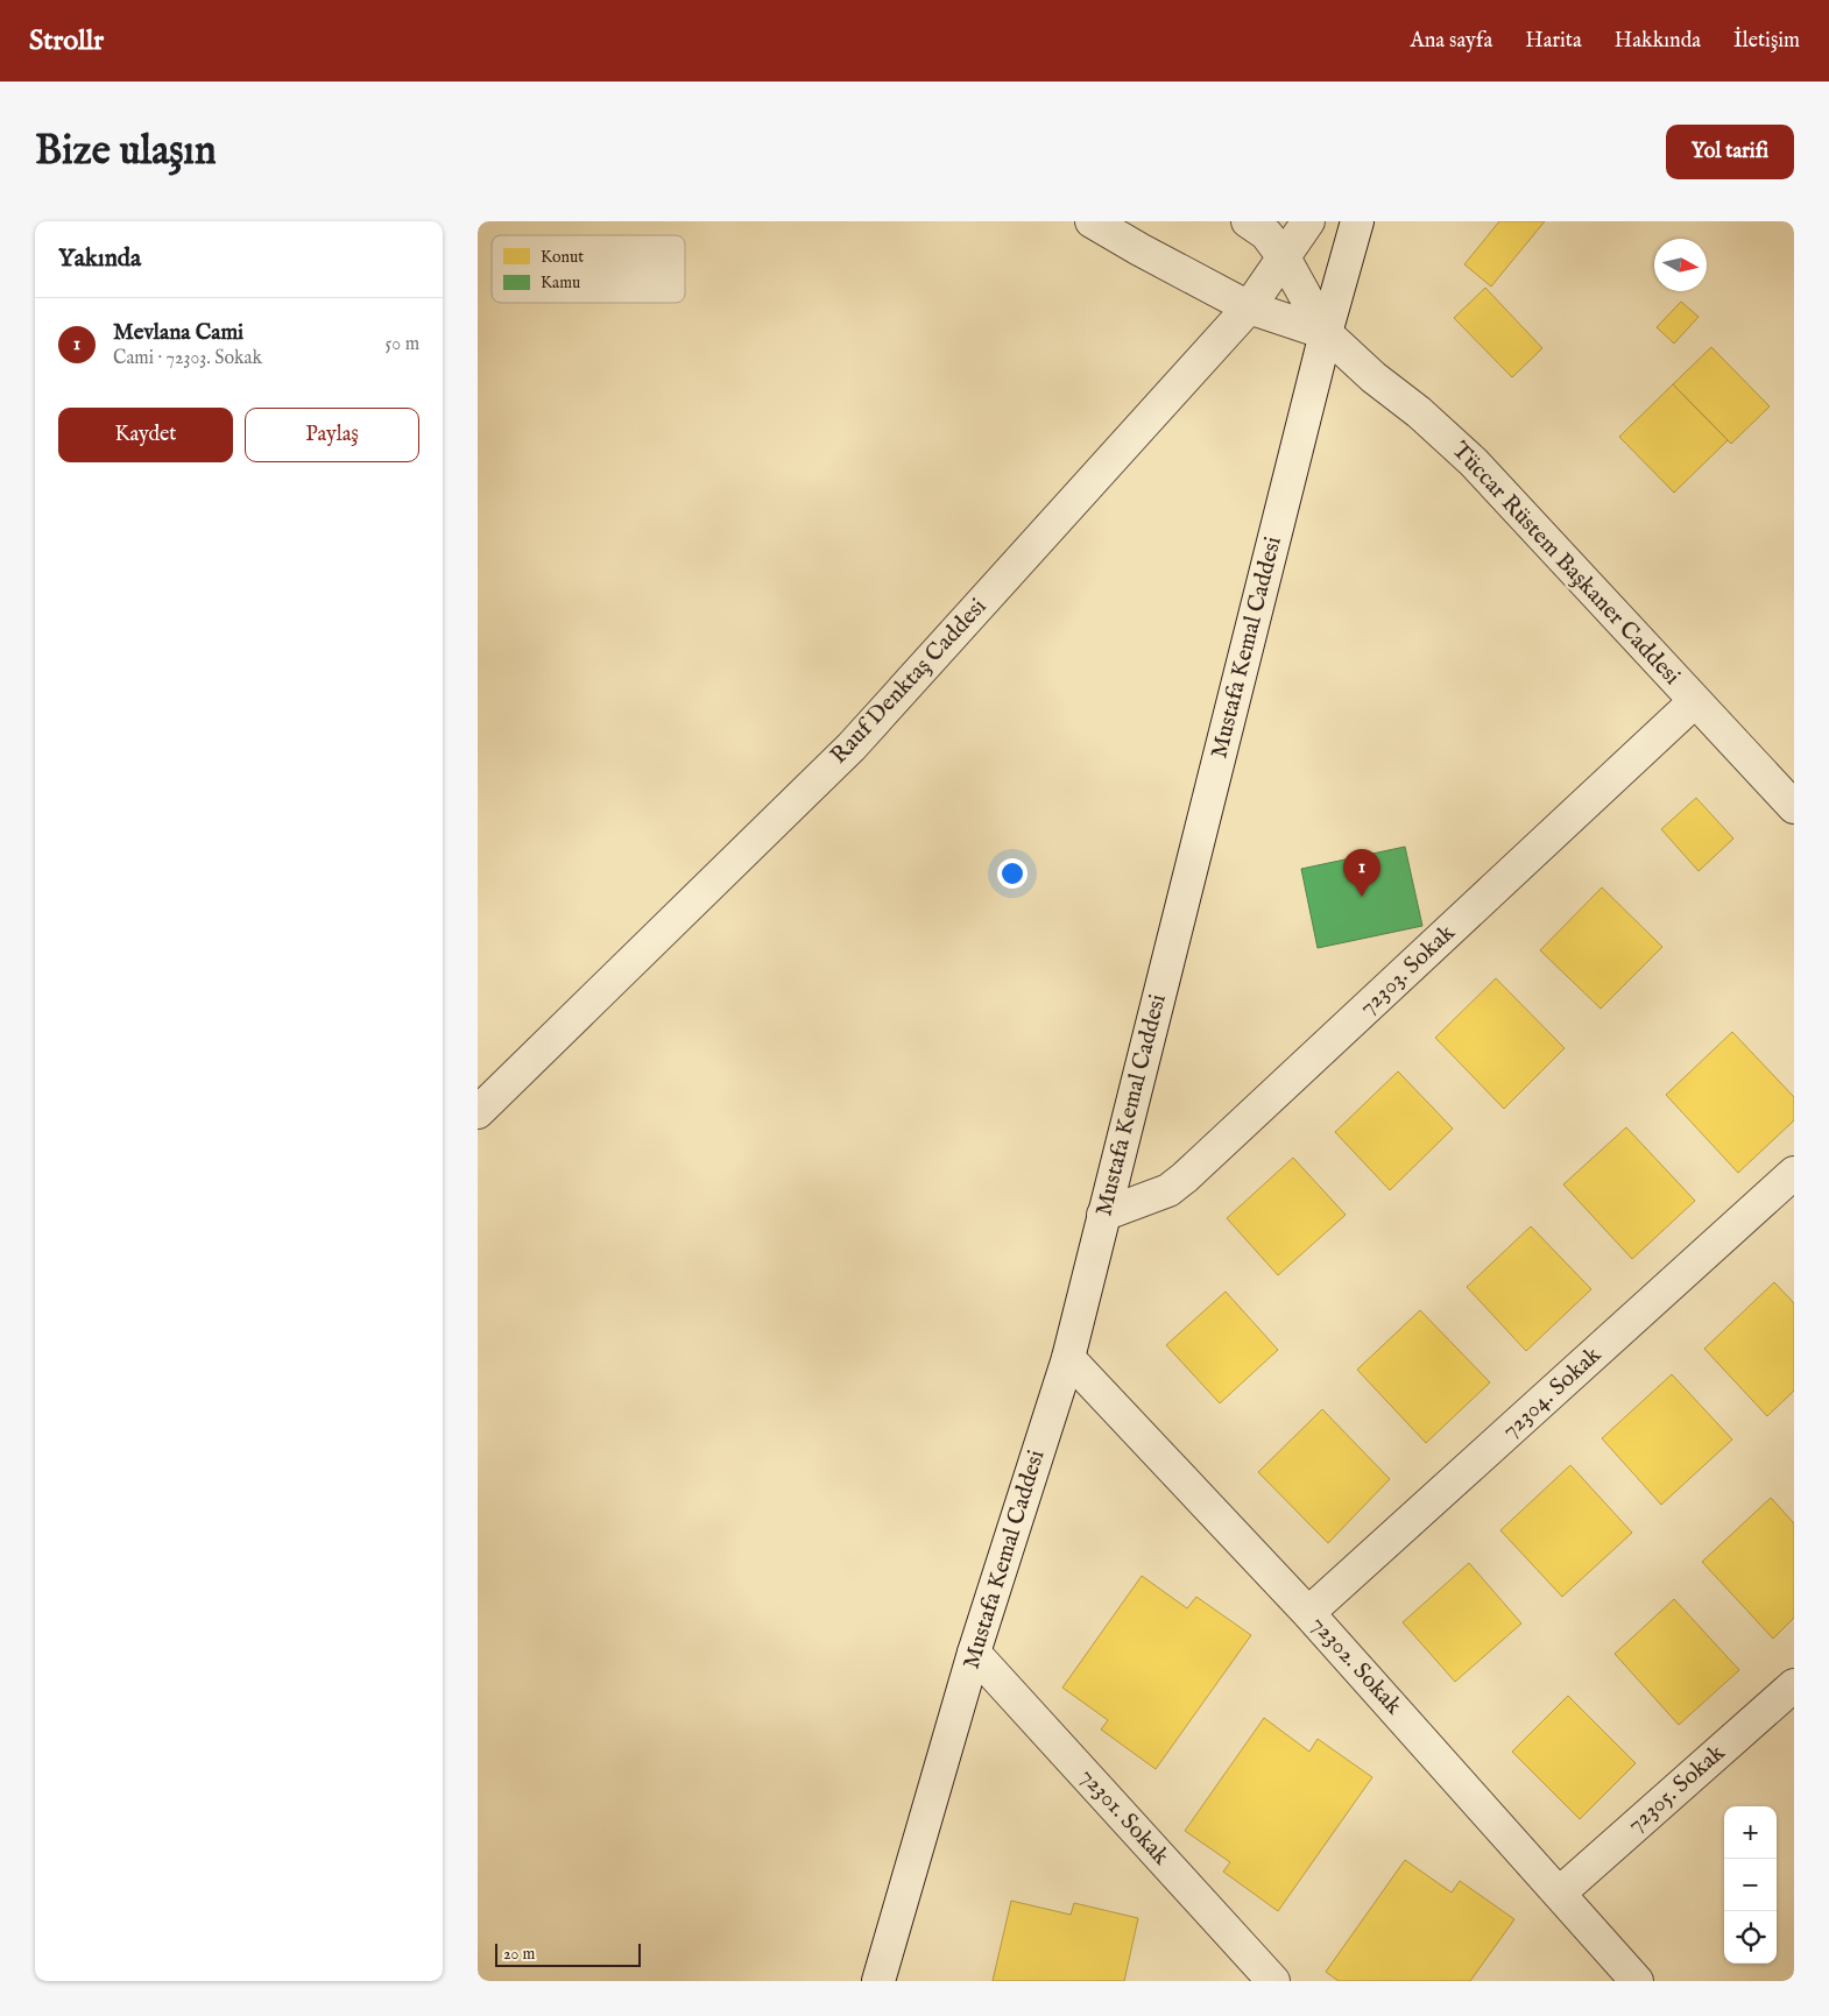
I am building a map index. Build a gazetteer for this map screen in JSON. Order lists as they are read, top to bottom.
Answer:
{
  "streets": {
    "street": [
      "Tüccar Rüstem Başkaner Caddesi",
      "Mustafa Kemal Caddesi",
      "Rauf Denktaş Caddesi",
      "72303. Sokak",
      "72304. Sokak",
      "72302. Sokak",
      "72305. Sokak",
      "72301. Sokak"
    ]
  },
  "crossings": [
    ["Tüccar Rüstem Başkaner Caddesi", "Mustafa Kemal Caddesi"],
    ["Tüccar Rüstem Başkaner Caddesi", "72303. Sokak"],
    ["Mustafa Kemal Caddesi", "72303. Sokak"],
    ["Mustafa Kemal Caddesi", "72302. Sokak"],
    ["Mustafa Kemal Caddesi", "72301. Sokak"],
    ["72304. Sokak", "72302. Sokak"],
    ["72302. Sokak", "72305. Sokak"]
  ],
  "legend": ["Konut", "Kamu"],
  "scale_bar": "20 m",
  "north": "right",
  "page": {
    "header": "Strollr",
    "nav": [
      "Ana sayfa",
      "Harita",
      "Hakkında",
      "İletişim"
    ],
    "buttons": [
      "Yol tarifi",
      ["Kaydet", "Paylaş"]
    ],
    "title": "Bize ulaşın",
    "heading": "Yakında",
    "list": [
      {
        "mark": "1",
        "name": "Mevlana Cami",
        "note": "Cami · 72303. Sokak",
        "value": "50 m"
      }
    ],
    "pins": "1",
    "map_buttons": ["+", "−"],
    "scale": "20 m"
  }
}
